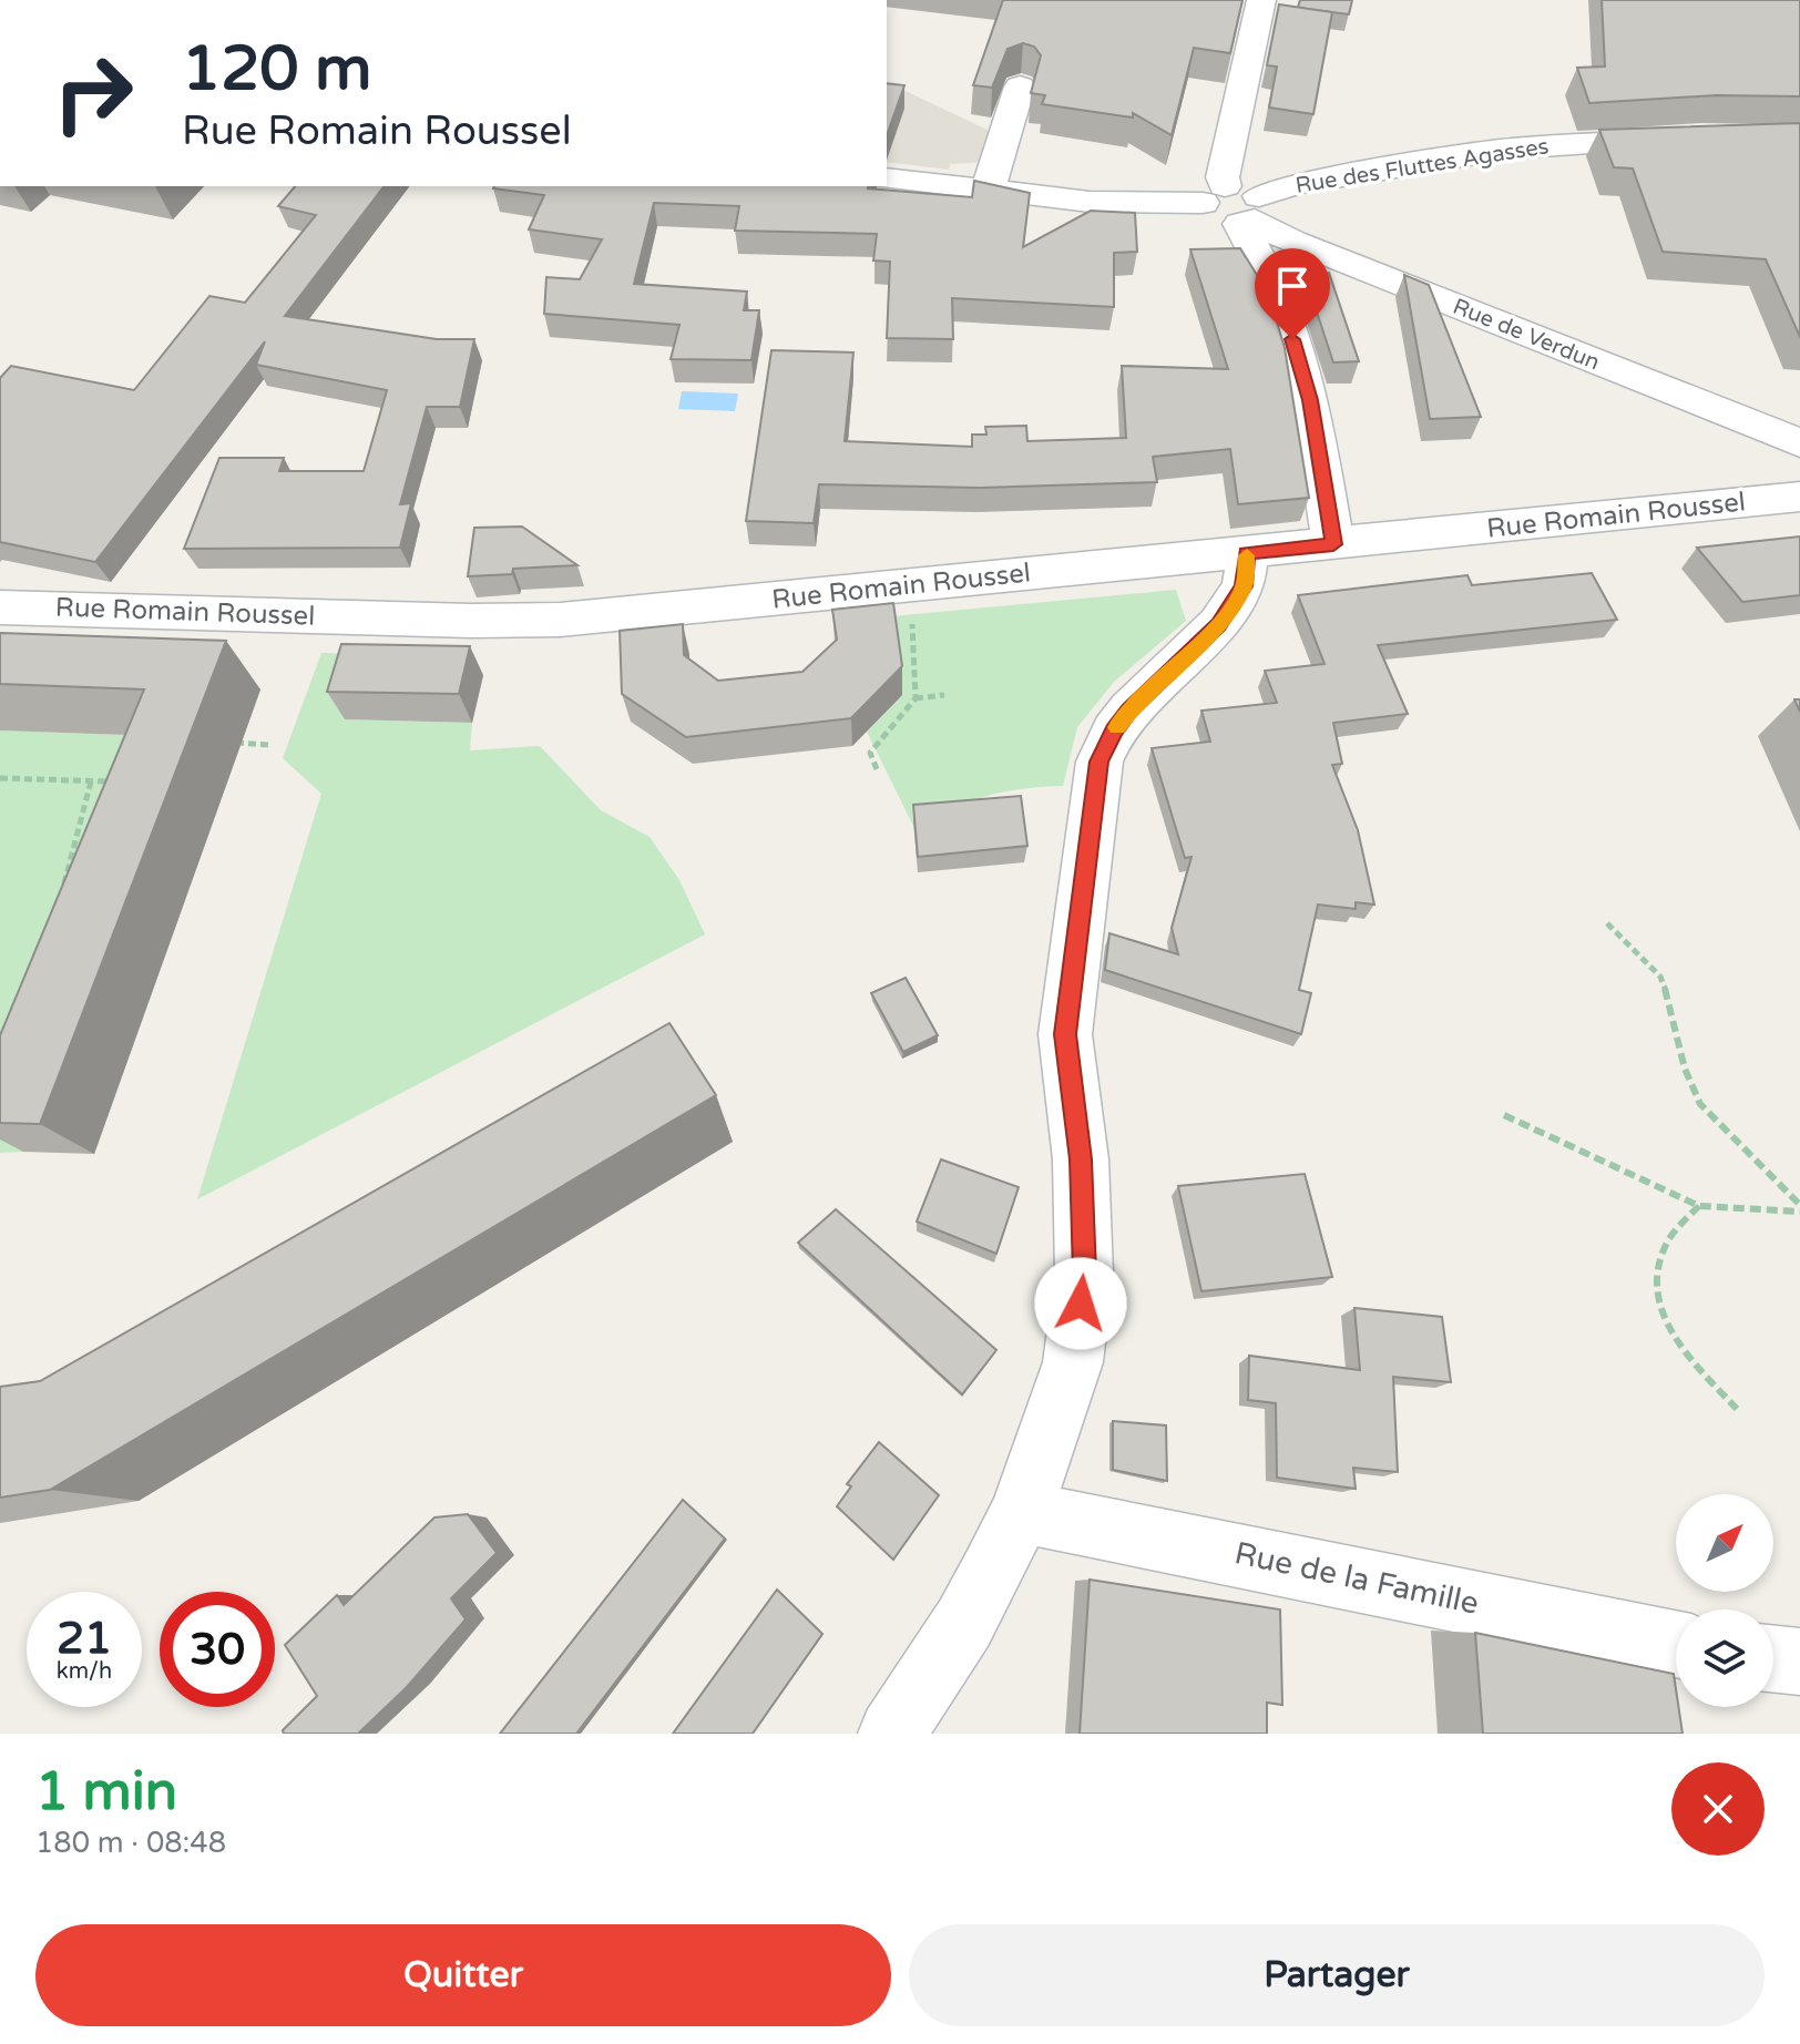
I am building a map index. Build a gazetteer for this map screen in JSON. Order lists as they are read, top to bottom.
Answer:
{
  "streets": {
    "street": [
      "Rue des Fluttes Agasses",
      "Rue de Verdun",
      "Rue Romain Roussel",
      "Rue de la Famille"
    ]
  },
  "crossings": [
    ["Rue des Fluttes Agasses", "Rue de Verdun"]
  ],
  "north": "top right",
  "page": {
    "turn": ["120 m", "Rue Romain Roussel"],
    "speed": "21 km/h",
    "limit": "30",
    "heading": ["1 min", "180 m · 08:48"],
    "buttons": ["Quitter", "Partager"]
  }
}
